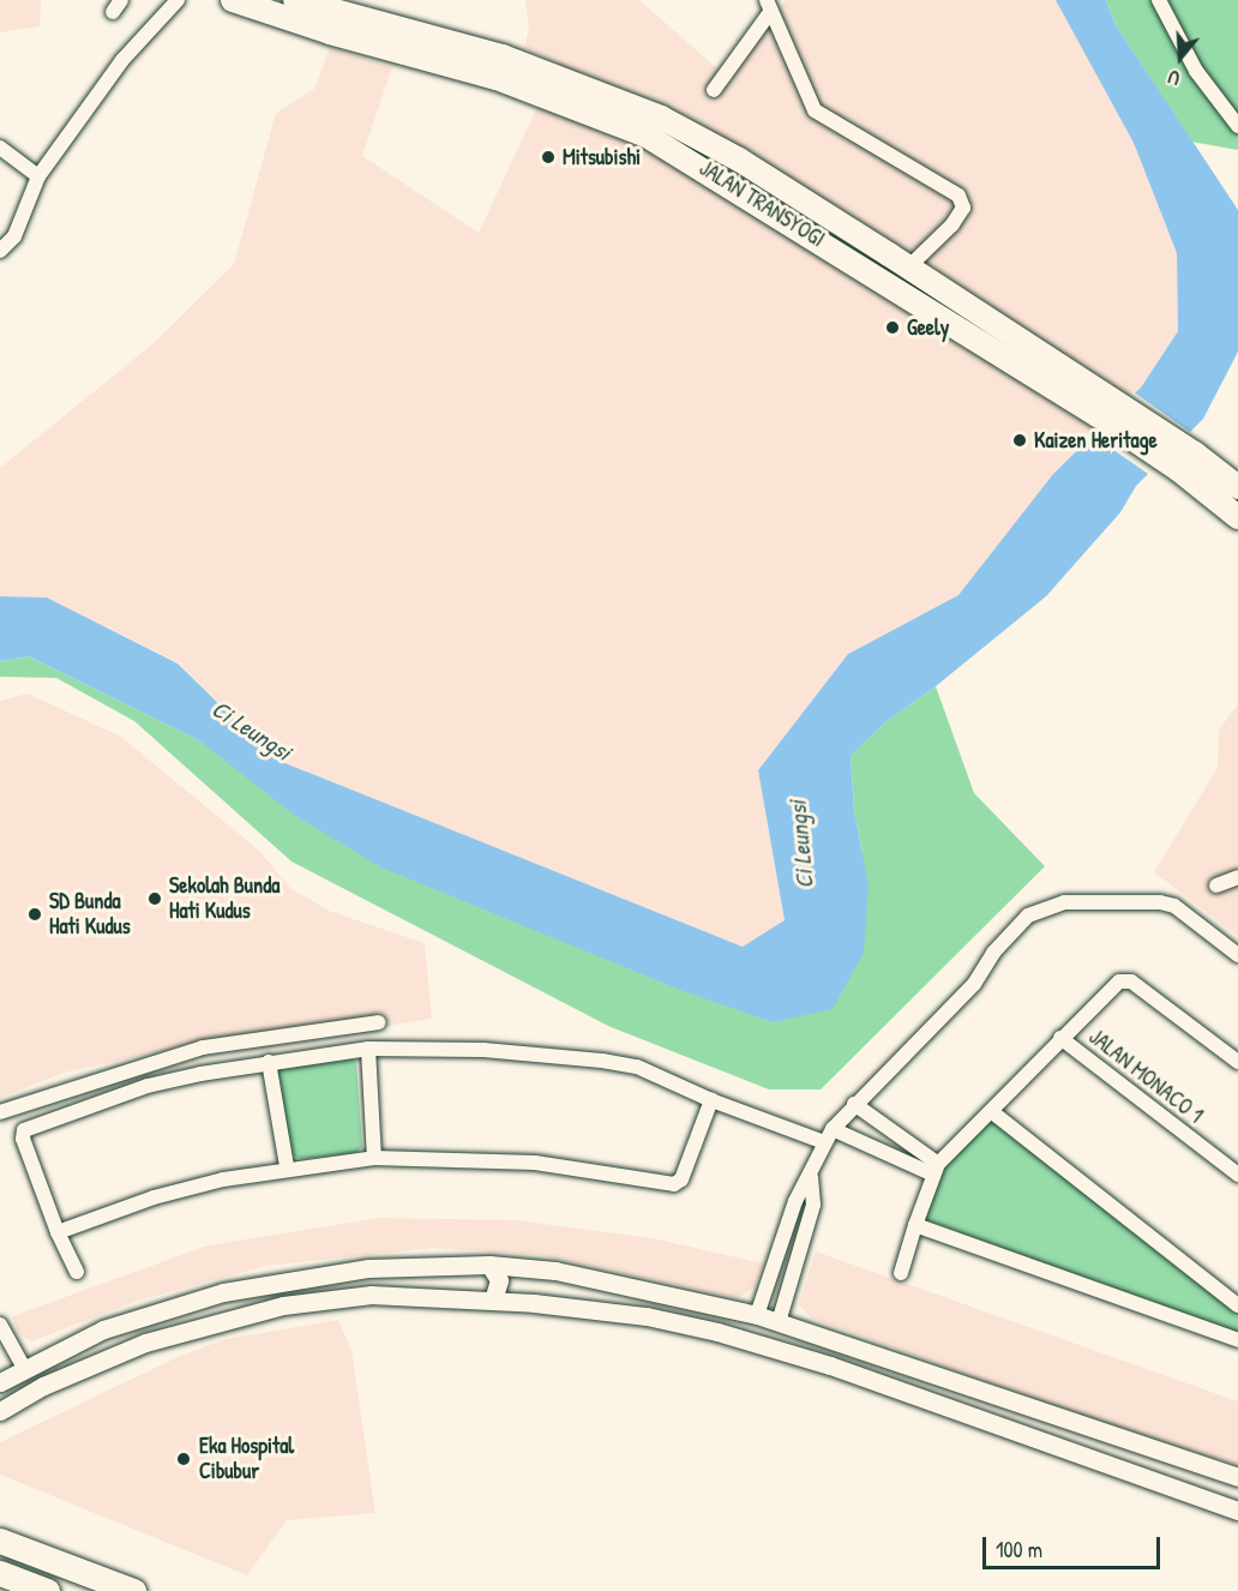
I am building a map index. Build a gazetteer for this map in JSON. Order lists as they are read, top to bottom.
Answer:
{
  "streets": {
    "highway": ["JALAN TRANSYOGI"],
    "street": ["JALAN MONACO 1"]
  },
  "water": ["Ci Leungsi"],
  "places": [
    "Mitsubishi",
    "Geely",
    "Kaizen Heritage",
    "Sekolah Bunda Hati Kudus",
    "SD Bunda Hati Kudus",
    "Eka Hospital Cibubur"
  ],
  "scale_bar": "100 m",
  "north": "bottom"
}
